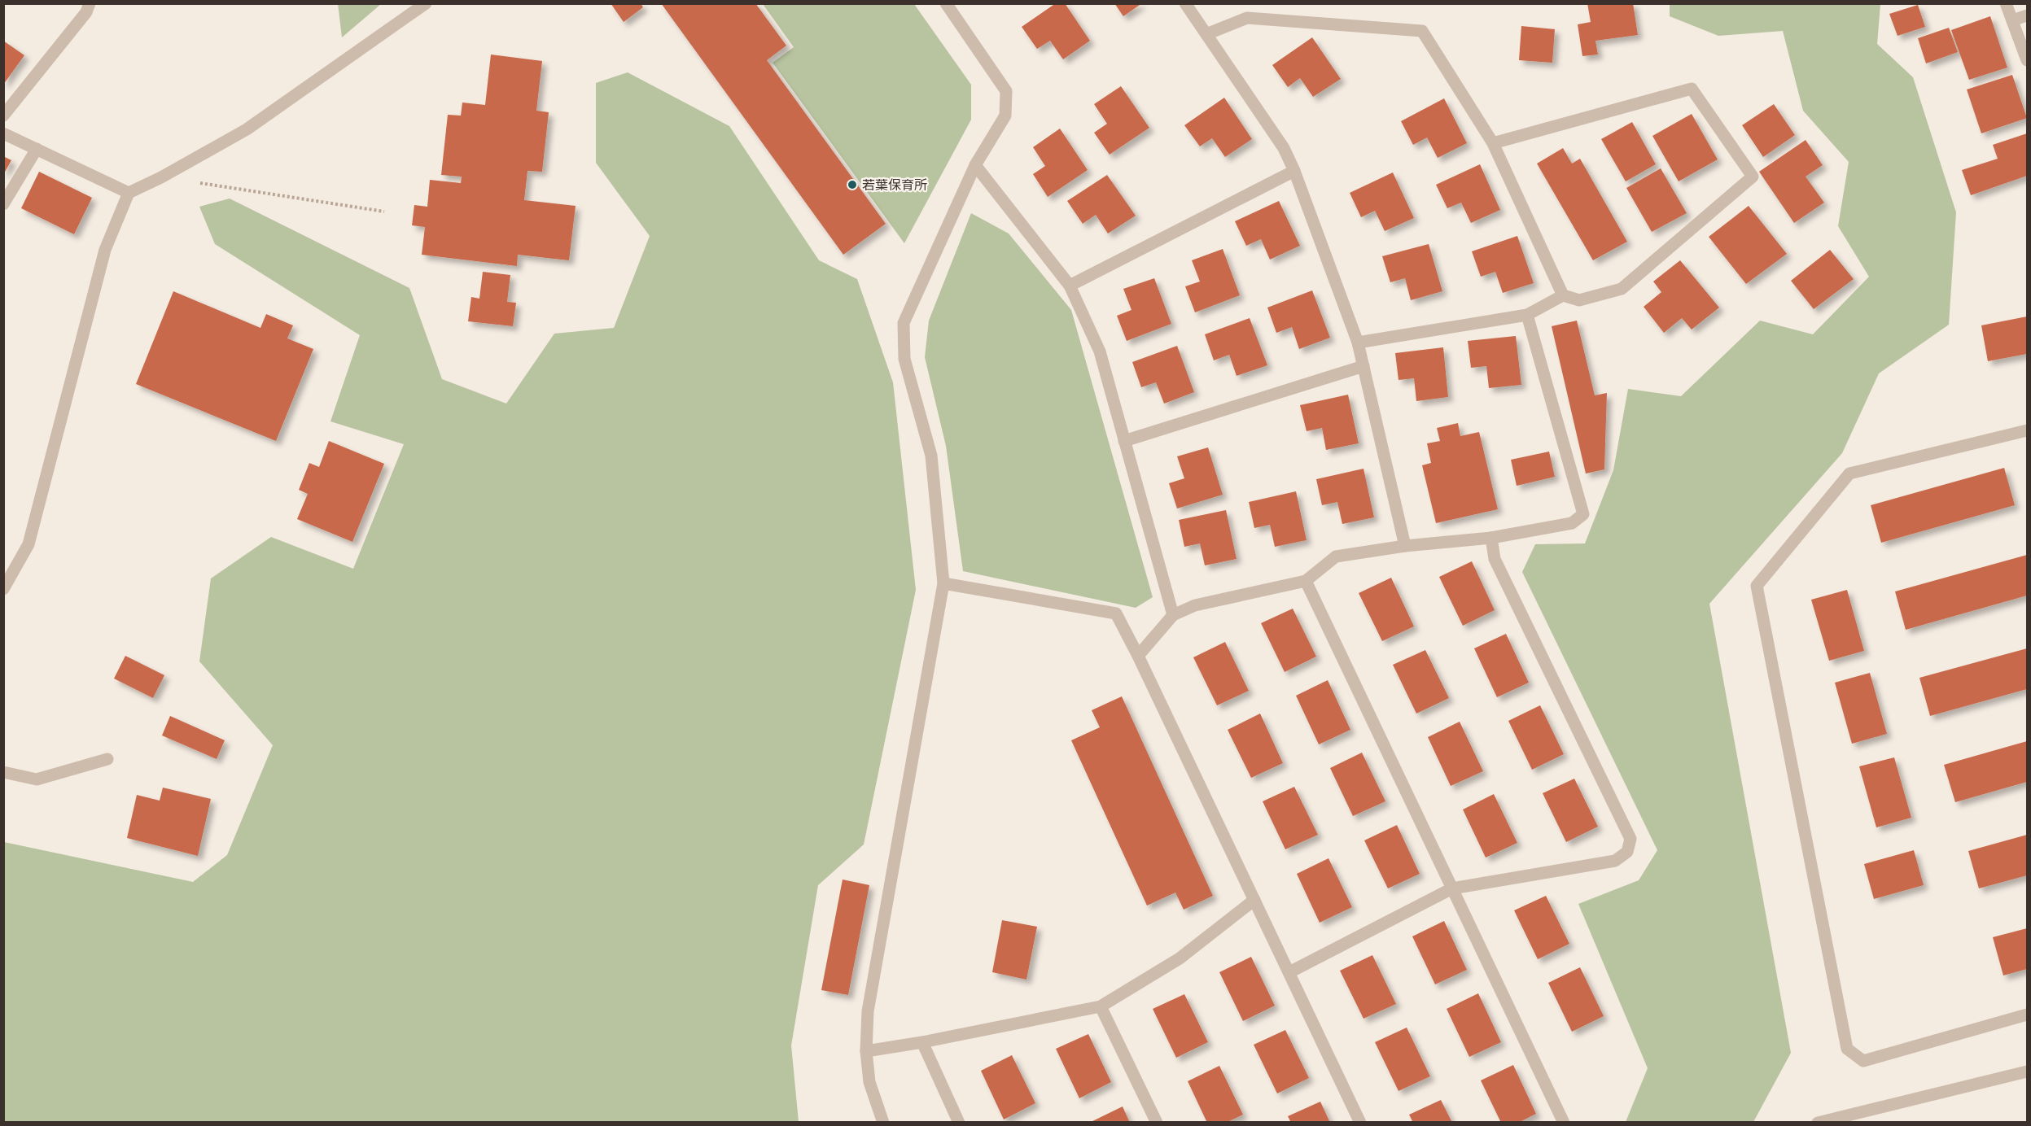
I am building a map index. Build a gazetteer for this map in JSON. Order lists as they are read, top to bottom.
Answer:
{
  "places": ["若葉保育所"]
}
